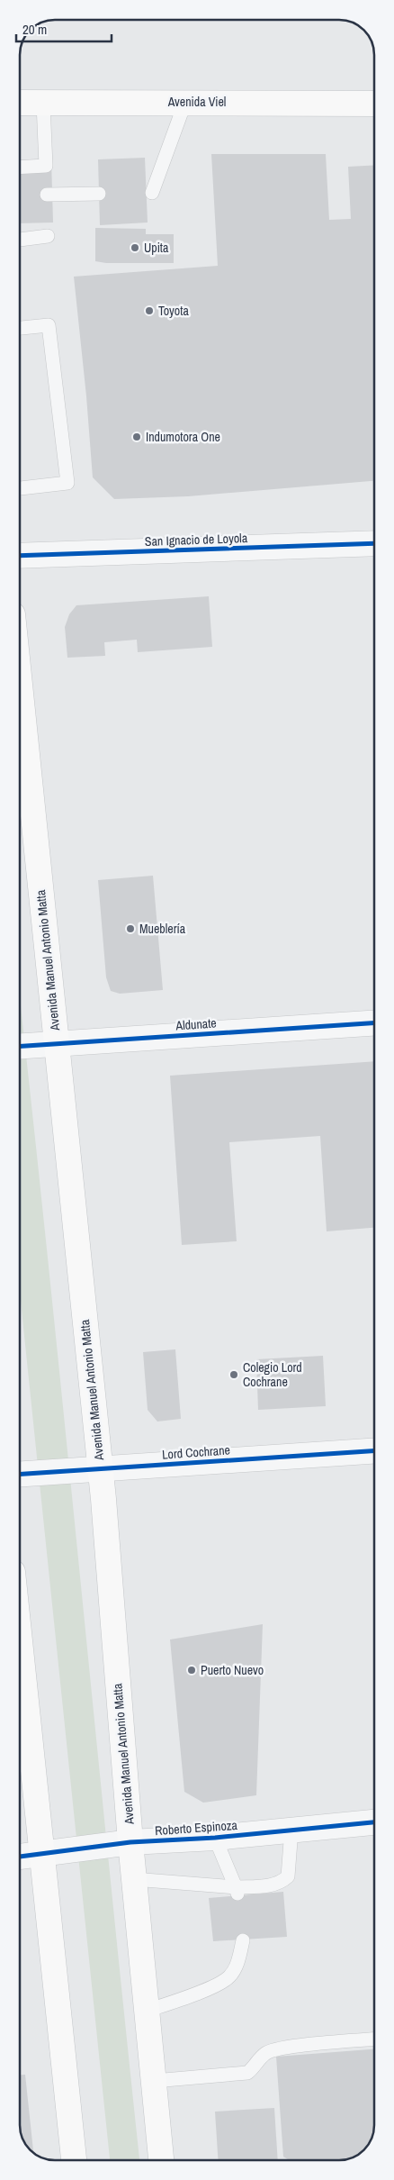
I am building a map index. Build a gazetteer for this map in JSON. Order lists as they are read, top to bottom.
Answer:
{
  "streets": {
    "main road": ["Avenida Viel", "Avenida Manuel Antonio Matta"],
    "street": [
      "San Ignacio de Loyola",
      "Aldunate",
      "Lord Cochrane",
      "Roberto Espinoza"
    ]
  },
  "crossings": [
    ["Avenida Manuel Antonio Matta", "Aldunate"],
    ["Avenida Manuel Antonio Matta", "Lord Cochrane"],
    ["Avenida Manuel Antonio Matta", "Roberto Espinoza"]
  ],
  "places": [
    "Upita",
    "Toyota",
    "Indumotora One",
    "Mueblería",
    "Colegio Lord Cochrane",
    "Puerto Nuevo"
  ],
  "scale_bar": "20 m"
}
